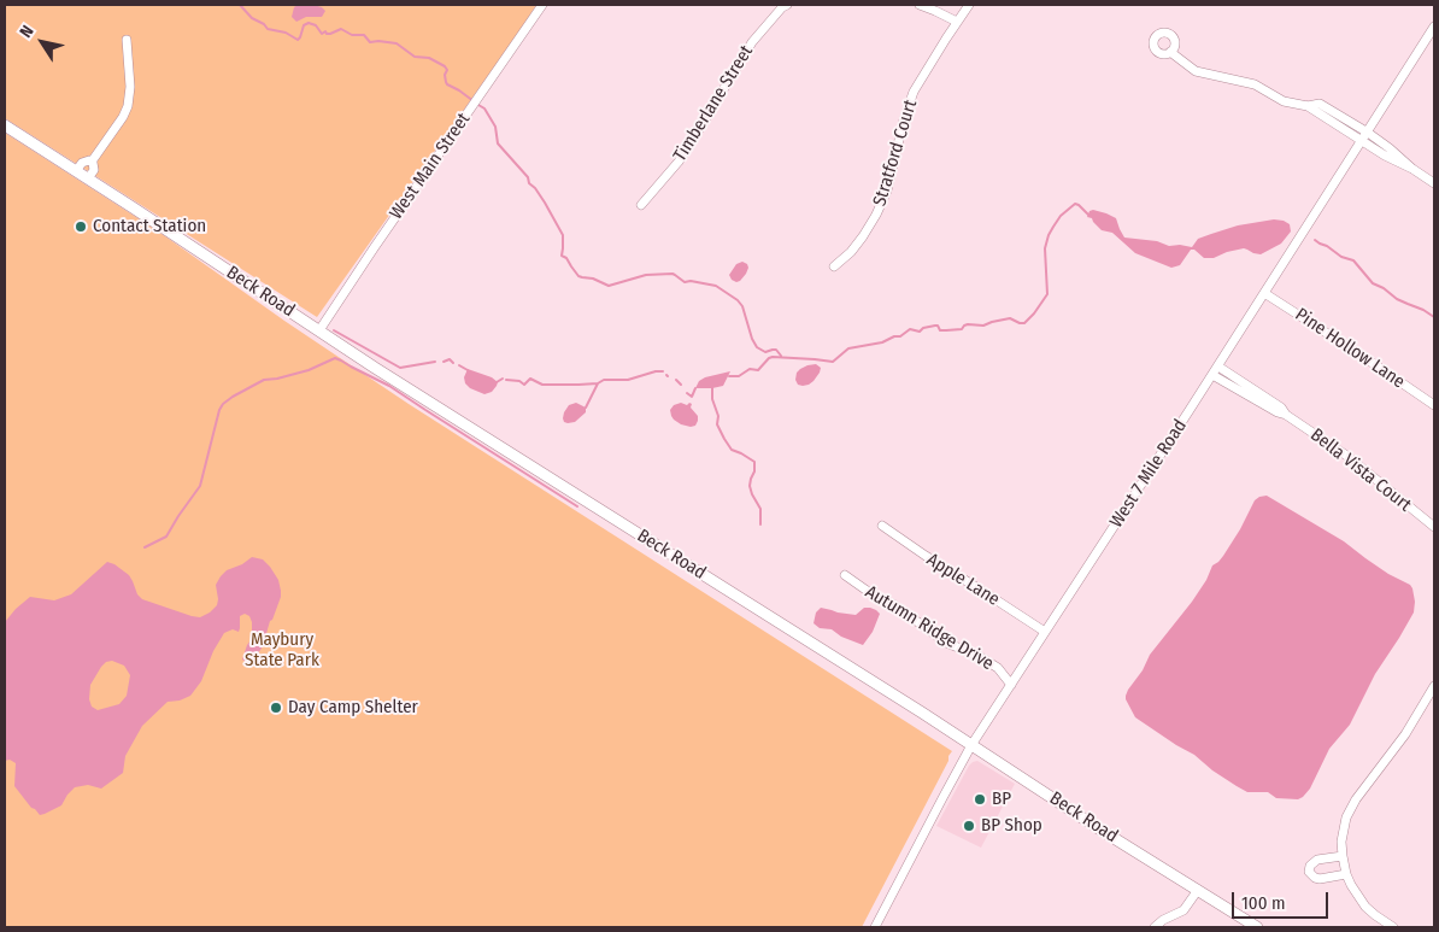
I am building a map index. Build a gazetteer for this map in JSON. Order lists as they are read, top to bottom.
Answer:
{
  "streets": {
    "main road": ["Beck Road"],
    "street": [
      "Timberlane Street",
      "Stratford Court",
      "West Main Street",
      "Pine Hollow Lane",
      "Bella Vista Court",
      "West 7 Mile Road",
      "Apple Lane",
      "Autumn Ridge Drive"
    ]
  },
  "crossings": [
    ["West Main Street", "Beck Road"],
    ["Beck Road", "West 7 Mile Road"],
    ["Pine Hollow Lane", "West 7 Mile Road"],
    ["Bella Vista Court", "West 7 Mile Road"],
    ["West 7 Mile Road", "Apple Lane"],
    ["West 7 Mile Road", "Autumn Ridge Drive"]
  ],
  "parks": ["Maybury State Park"],
  "places": [
    "Contact Station",
    "Day Camp Shelter",
    "BP",
    "BP Shop"
  ],
  "scale_bar": "100 m",
  "north": "top left"
}
